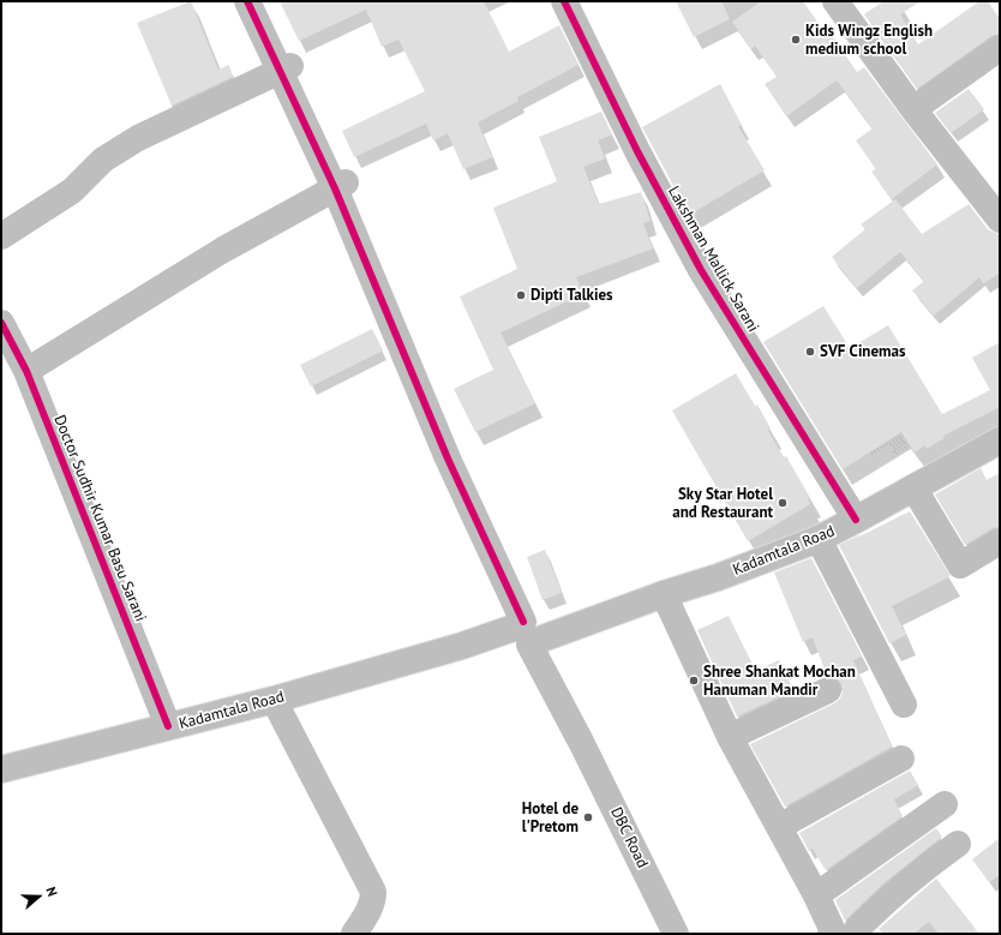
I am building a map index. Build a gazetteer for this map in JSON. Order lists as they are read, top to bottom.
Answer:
{
  "streets": {
    "street": [
      "Lakshman Mallick Sarani",
      "Doctor Sudhir Kumar Basu Sarani",
      "Kadamtala Road",
      "DBC Road"
    ]
  },
  "crossings": [
    ["Lakshman Mallick Sarani", "Kadamtala Road"],
    ["Doctor Sudhir Kumar Basu Sarani", "Kadamtala Road"],
    ["Kadamtala Road", "DBC Road"]
  ],
  "places": [
    "Kids Wingz English medium school",
    "Dipti Talkies",
    "SVF Cinemas",
    "Sky Star Hotel and Restaurant",
    "Shree Shankat Mochan Hanuman Mandir",
    "Hotel de l'Pretom"
  ],
  "north": "right"
}
